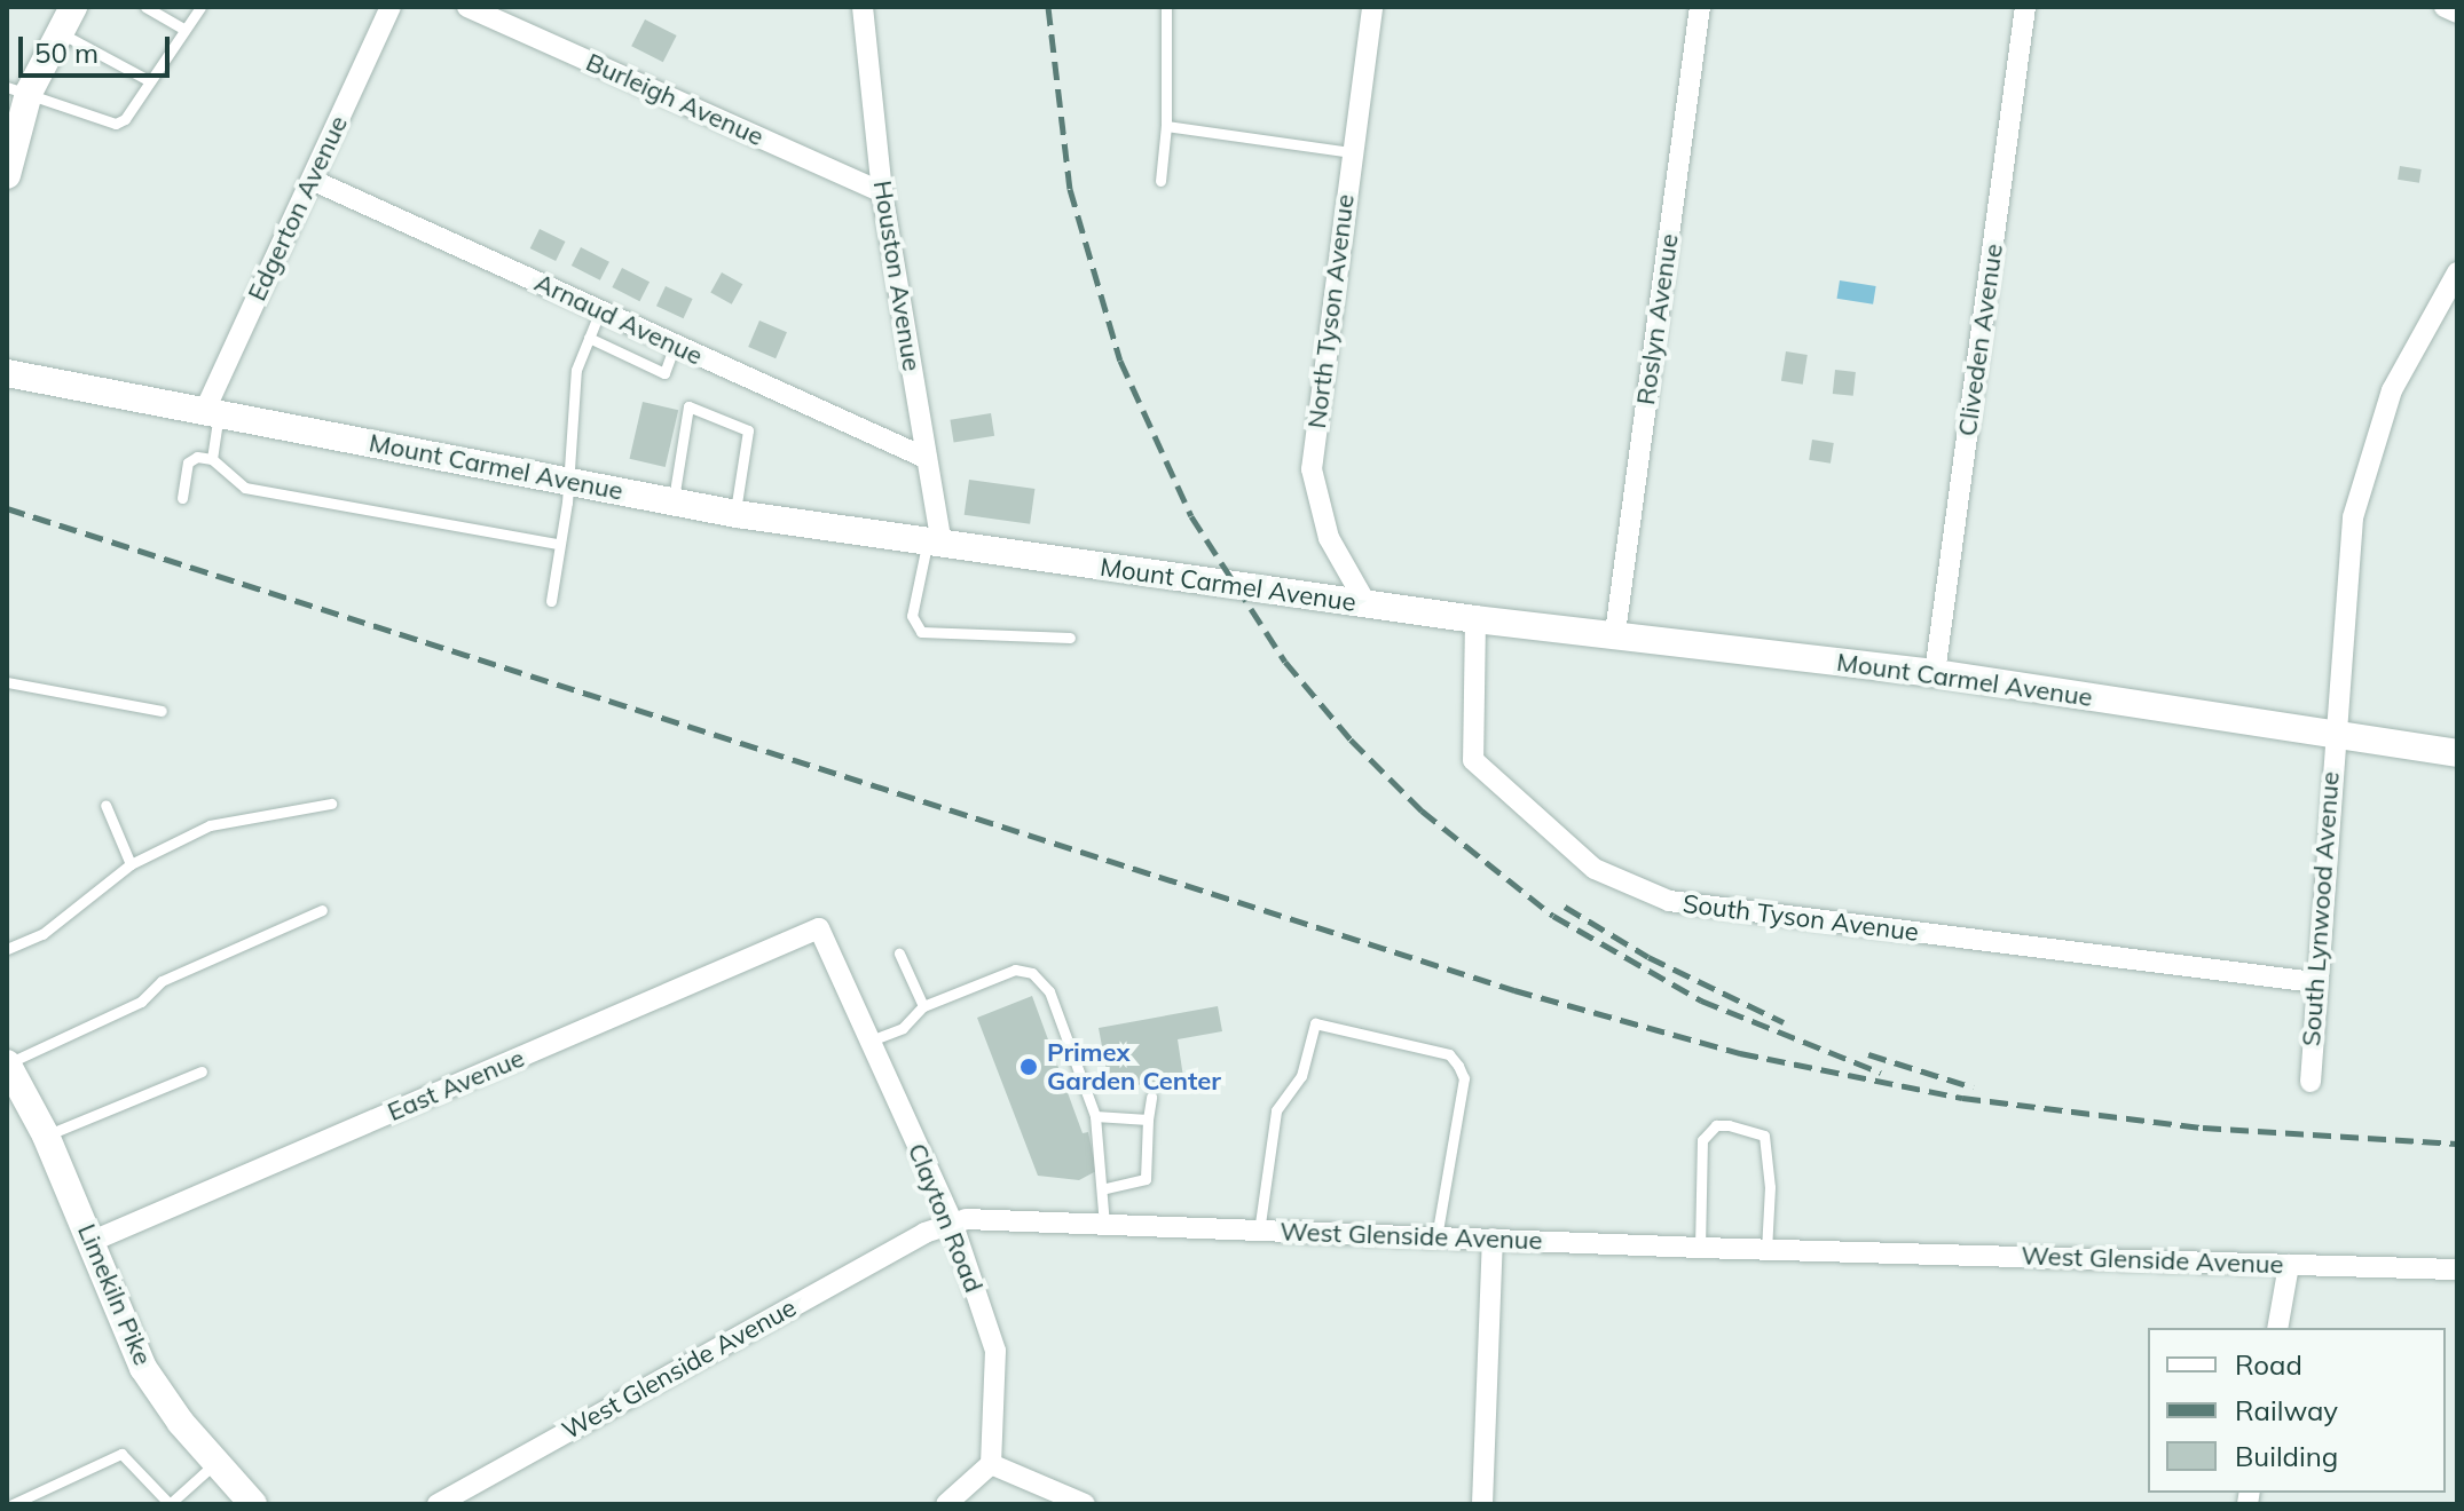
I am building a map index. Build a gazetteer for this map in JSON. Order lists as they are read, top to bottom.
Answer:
{
  "streets": {
    "street": [
      "Burleigh Avenue",
      "Edgerton Avenue",
      "Houston Avenue",
      "North Tyson Avenue",
      "Arnaud Avenue",
      "Roslyn Avenue",
      "Cliveden Avenue",
      "Mount Carmel Avenue",
      "South Lynwood Avenue",
      "South Tyson Avenue",
      "East Avenue",
      "Clayton Road",
      "West Glenside Avenue",
      "Limekiln Pike"
    ]
  },
  "crossings": [
    ["Burleigh Avenue", "Houston Avenue"],
    ["Edgerton Avenue", "Arnaud Avenue"],
    ["Edgerton Avenue", "Mount Carmel Avenue"],
    ["Houston Avenue", "Arnaud Avenue"],
    ["Houston Avenue", "Mount Carmel Avenue"],
    ["North Tyson Avenue", "Mount Carmel Avenue"],
    ["Roslyn Avenue", "Mount Carmel Avenue"],
    ["Cliveden Avenue", "Mount Carmel Avenue"],
    ["Mount Carmel Avenue", "South Lynwood Avenue"],
    ["Mount Carmel Avenue", "South Tyson Avenue"],
    ["South Lynwood Avenue", "South Tyson Avenue"],
    ["East Avenue", "Clayton Road"],
    ["East Avenue", "Limekiln Pike"],
    ["Clayton Road", "West Glenside Avenue"]
  ],
  "places": ["Primex Garden Center"],
  "legend": ["Road", "Railway", "Building"],
  "scale_bar": "50 m"
}
